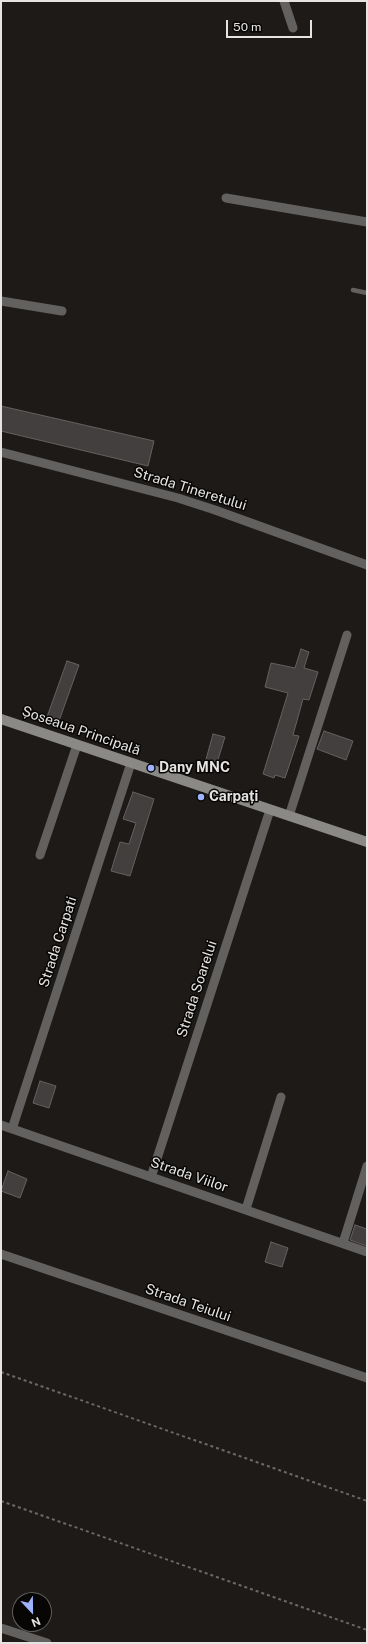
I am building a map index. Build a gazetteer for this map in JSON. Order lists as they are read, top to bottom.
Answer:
{
  "streets": {
    "main road": ["Șoseaua Principală"],
    "street": [
      "Strada Tineretului",
      "Strada Carpati",
      "Strada Soarelui",
      "Strada Viilor",
      "Strada Teiului"
    ]
  },
  "crossings": [
    ["Șoseaua Principală", "Strada Carpati"],
    ["Șoseaua Principală", "Strada Soarelui"],
    ["Strada Carpati", "Strada Viilor"],
    ["Strada Soarelui", "Strada Viilor"]
  ],
  "places": ["Dany MNC", "Carpați"],
  "scale_bar": "50 m",
  "north": "bottom"
}
